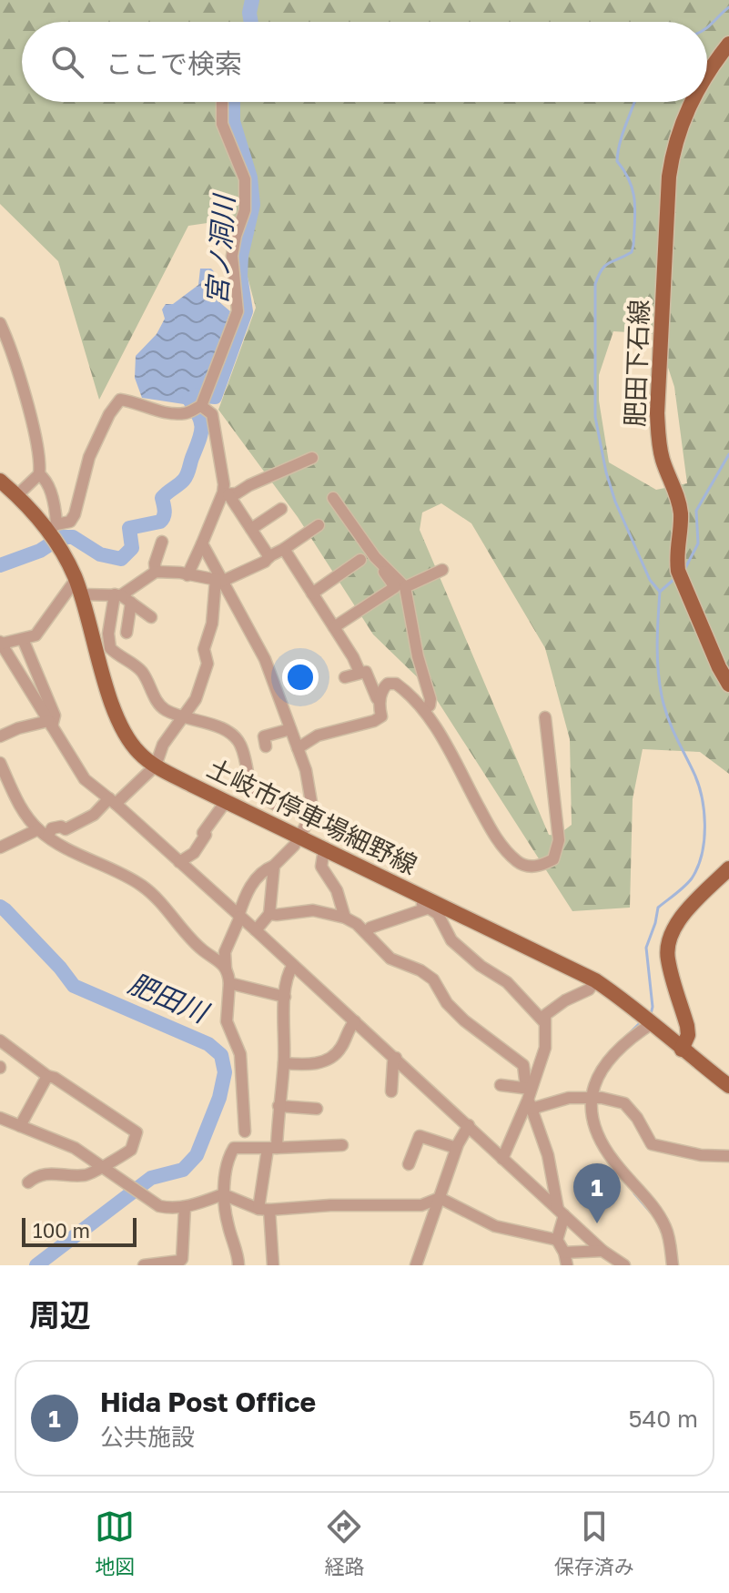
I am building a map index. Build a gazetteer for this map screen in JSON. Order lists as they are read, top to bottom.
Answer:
{
  "streets": {
    "main road": ["肥田下石線", "土岐市停車場細野線"]
  },
  "water": ["宮ノ洞川", "肥田川"],
  "scale_bar": "100 m",
  "page": {
    "search": "ここで検索",
    "pins": "1",
    "scale": "100 m",
    "heading": "周辺",
    "list": [
      {
        "mark": "1",
        "name": "Hida Post Office",
        "note": "公共施設",
        "value": "540 m"
      }
    ],
    "nav": ["地図", "経路", "保存済み"]
  }
}
